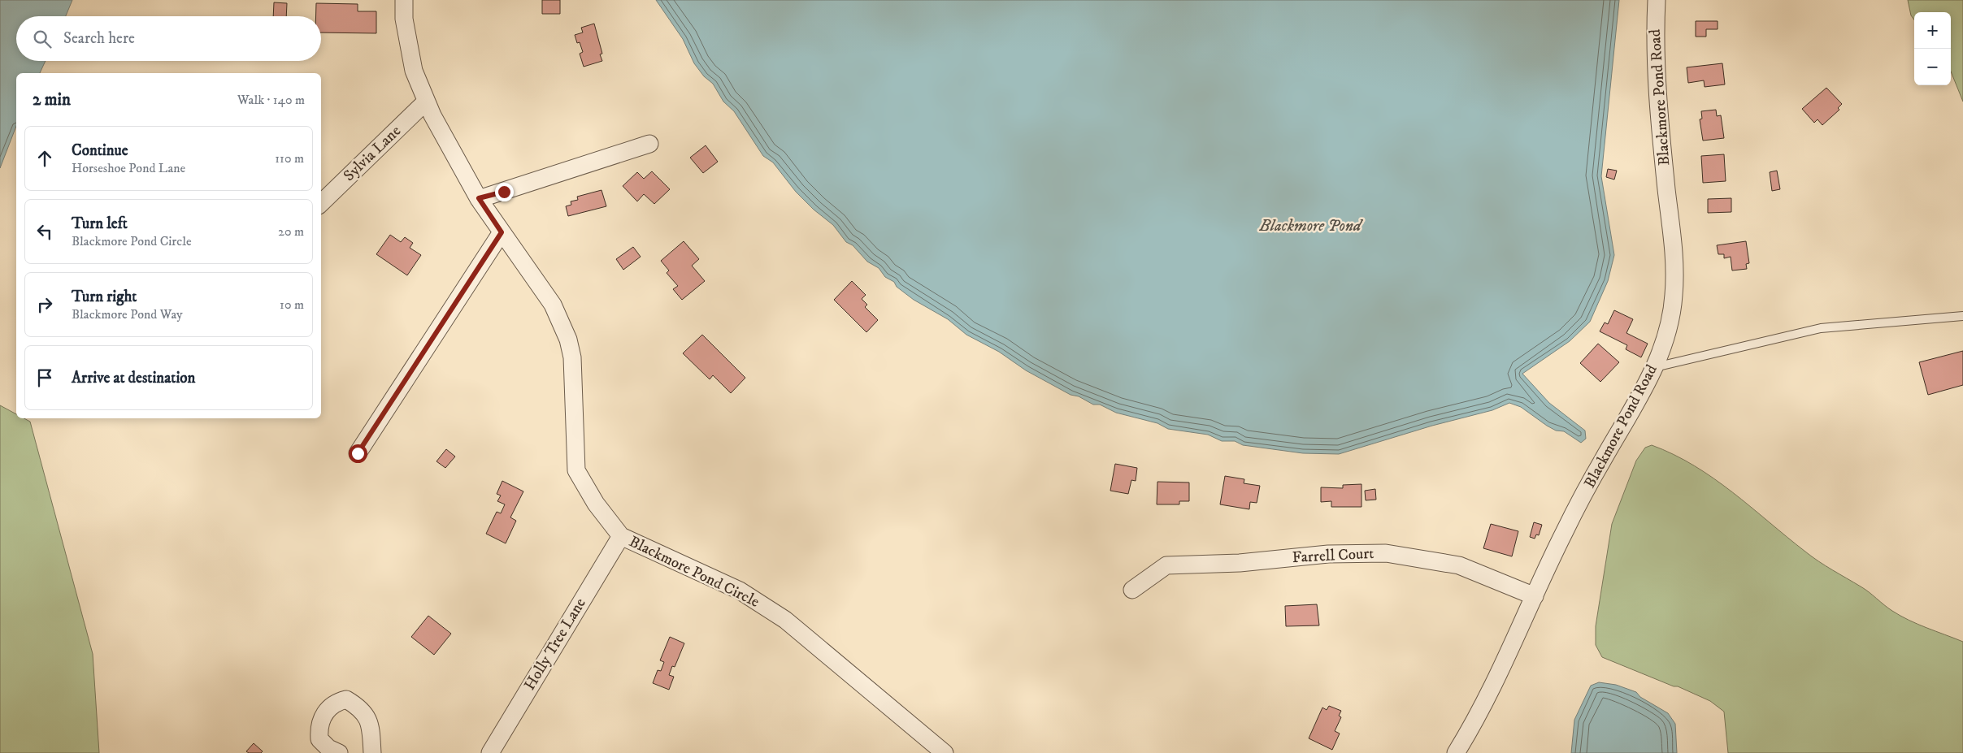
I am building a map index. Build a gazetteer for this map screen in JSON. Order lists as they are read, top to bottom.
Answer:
{
  "streets": {
    "street": [
      "Blackmore Pond Road",
      "Sylvia Lane",
      "Farrell Court",
      "Blackmore Pond Circle",
      "Holly Tree Lane"
    ]
  },
  "crossings": [
    ["Blackmore Pond Road", "Farrell Court"],
    ["Sylvia Lane", "Blackmore Pond Circle"],
    ["Blackmore Pond Circle", "Holly Tree Lane"]
  ],
  "water": ["Blackmore Pond"],
  "page": {
    "map_buttons": ["+", "−"],
    "search": "Search here",
    "heading": ["2 min", "Walk · 140 m"],
    "list": [
      ["Continue", "Horseshoe Pond Lane", "110 m"],
      ["Turn left", "Blackmore Pond Circle", "20 m"],
      ["Turn right", "Blackmore Pond Way", "10 m"],
      "Arrive at destination"
    ]
  }
}
